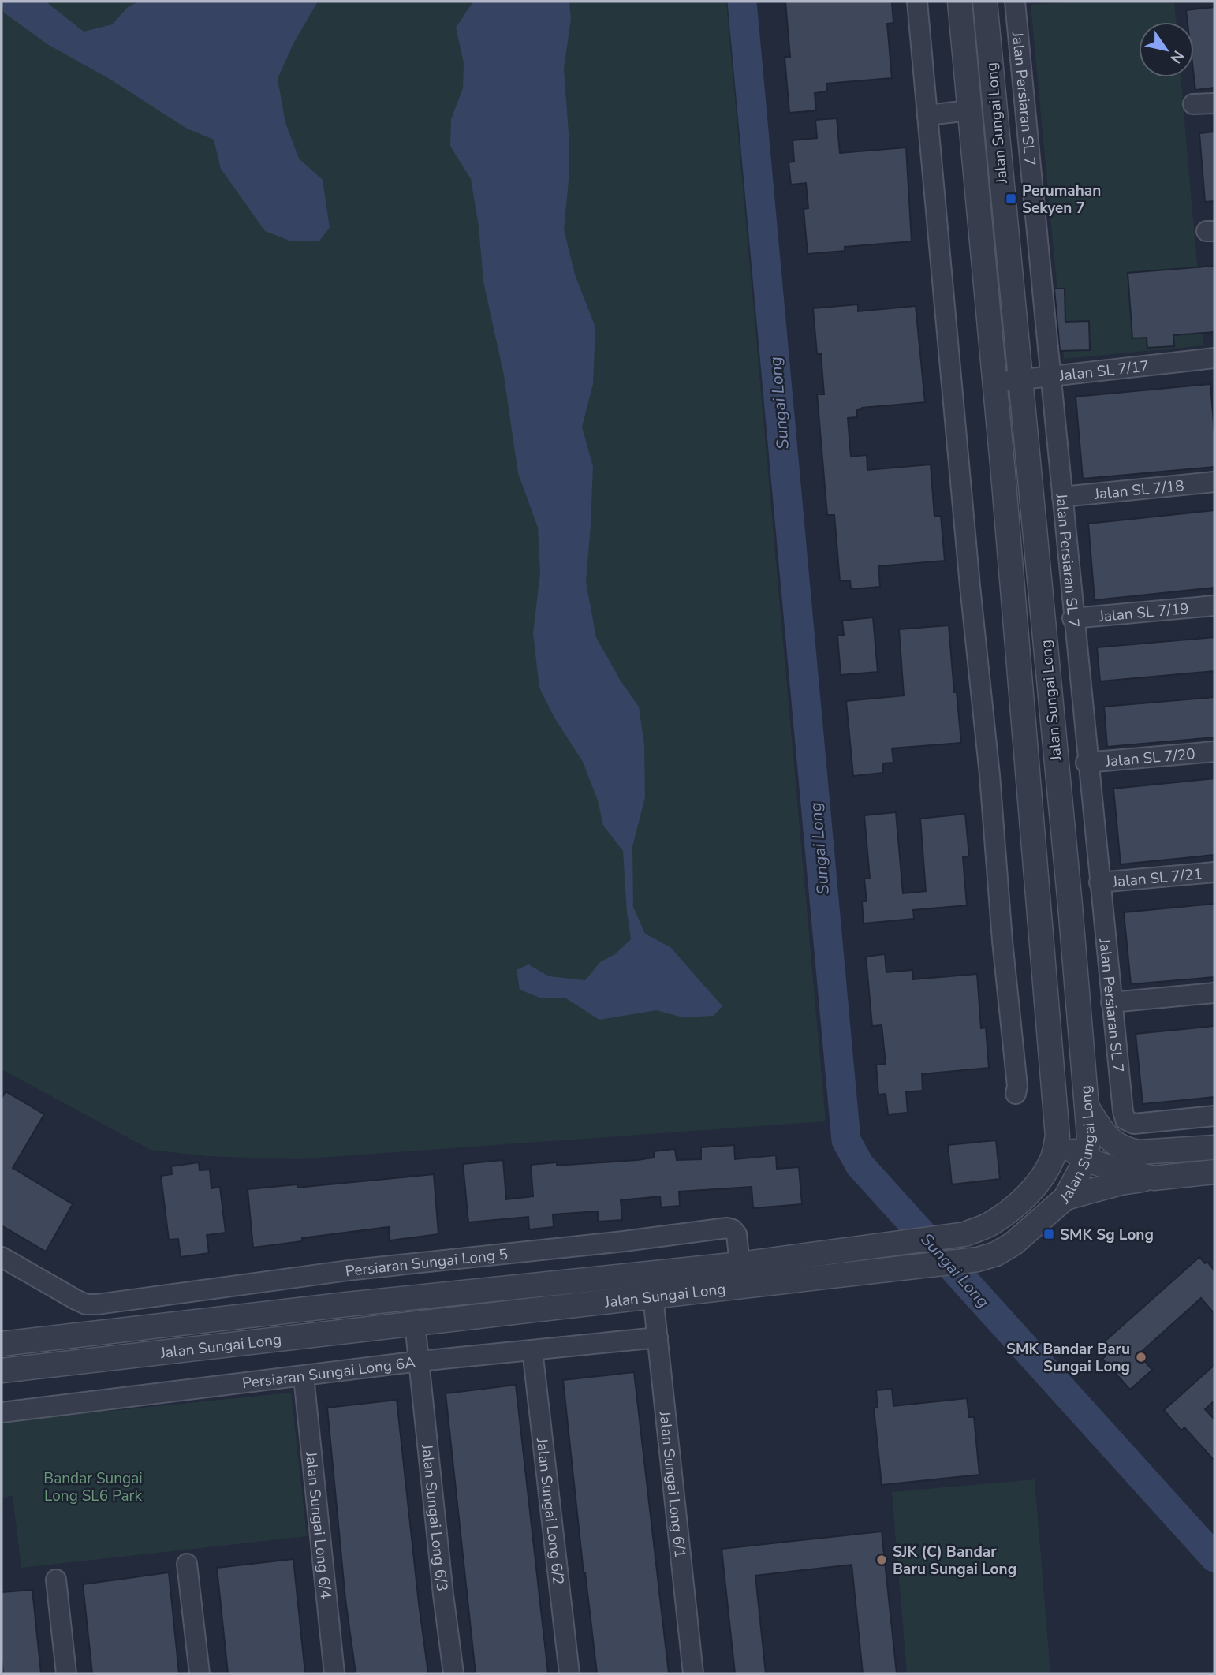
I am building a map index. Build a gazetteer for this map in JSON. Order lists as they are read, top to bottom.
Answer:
{
  "streets": {
    "street": [
      "Jalan Persiaran SL 7",
      "Jalan Sungai Long",
      "Jalan SL 7/17",
      "Jalan SL 7/18",
      "Jalan SL 7/19",
      "Jalan SL 7/20",
      "Jalan SL 7/21",
      "Persiaran Sungai Long 5",
      "Persiaran Sungai Long 6A",
      "Jalan Sungai Long 6/1",
      "Jalan Sungai Long 6/2",
      "Jalan Sungai Long 6/3",
      "Jalan Sungai Long 6/4"
    ]
  },
  "crossings": [
    ["Jalan Persiaran SL 7", "Jalan SL 7/17"],
    ["Jalan Persiaran SL 7", "Jalan SL 7/18"],
    ["Jalan Persiaran SL 7", "Jalan SL 7/19"],
    ["Jalan Persiaran SL 7", "Jalan SL 7/20"],
    ["Jalan Persiaran SL 7", "Jalan SL 7/21"],
    ["Jalan Sungai Long", "Jalan SL 7/17"],
    ["Jalan Sungai Long", "Persiaran Sungai Long 5"],
    ["Jalan Sungai Long", "Jalan Sungai Long 6/1"],
    ["Jalan Sungai Long", "Jalan Sungai Long 6/3"],
    ["Persiaran Sungai Long 6A", "Jalan Sungai Long 6/1"],
    ["Persiaran Sungai Long 6A", "Jalan Sungai Long 6/2"],
    ["Persiaran Sungai Long 6A", "Jalan Sungai Long 6/3"],
    ["Persiaran Sungai Long 6A", "Jalan Sungai Long 6/4"]
  ],
  "water": ["Sungai Long"],
  "parks": ["Bandar Sungai Long SL6 Park"],
  "places": {
    "transit": ["Perumahan Sekyen 7", "SMK Sg Long"],
    "other": ["SMK Bandar Baru Sungai Long", "SJK (C) Bandar Baru Sungai Long"]
  },
  "north": "bottom right"
}
